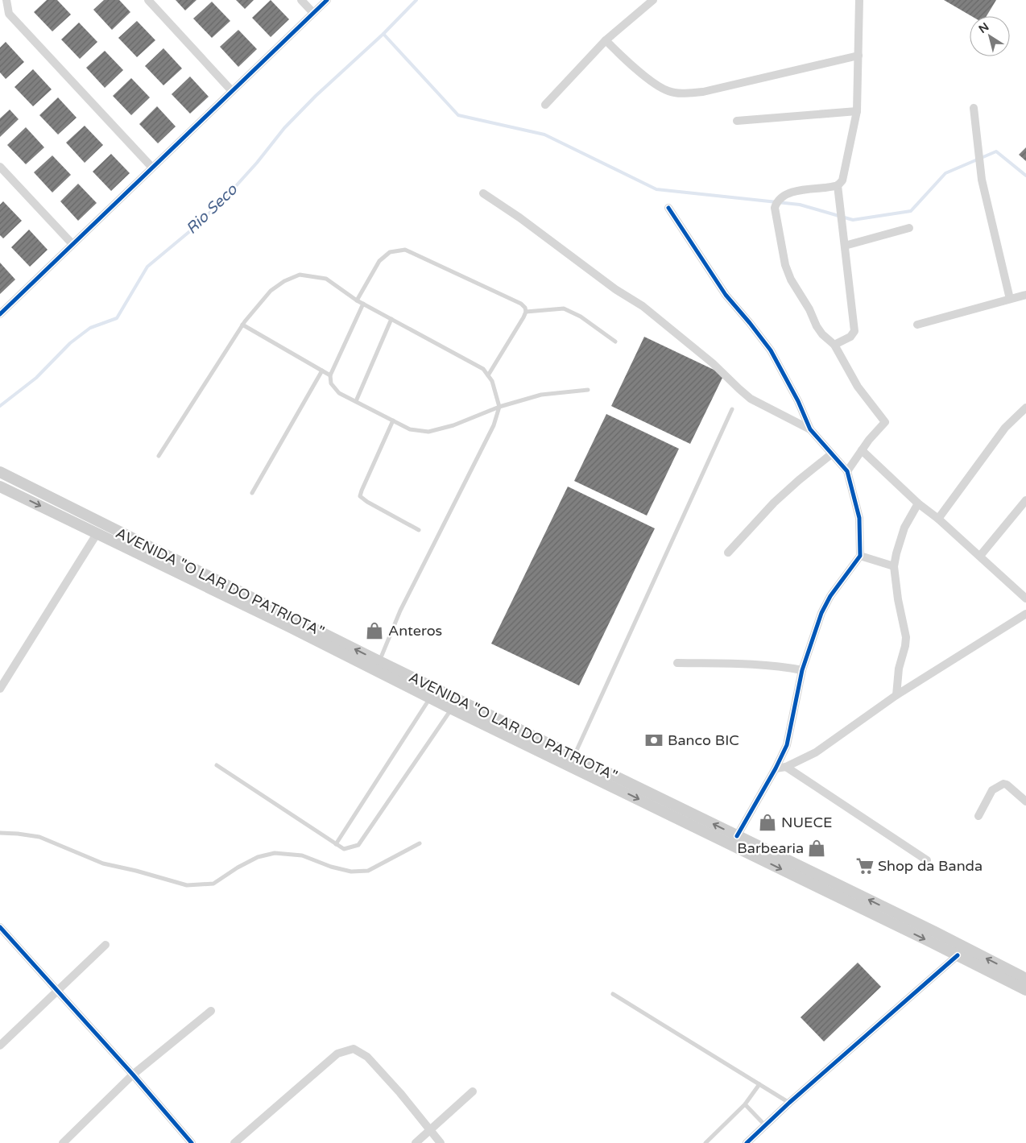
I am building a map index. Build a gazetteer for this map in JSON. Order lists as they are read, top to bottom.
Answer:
{
  "streets": {
    "main road": ["AVENIDA \"O LAR DO PATRIOTA\""]
  },
  "water": ["Rio Seco"],
  "places": {
    "shop": ["Anteros", "NUECE", "Barbearia"],
    "bank": ["Banco BIC"],
    "supermarket": ["Shop da Banda"]
  },
  "north": "top left"
}
